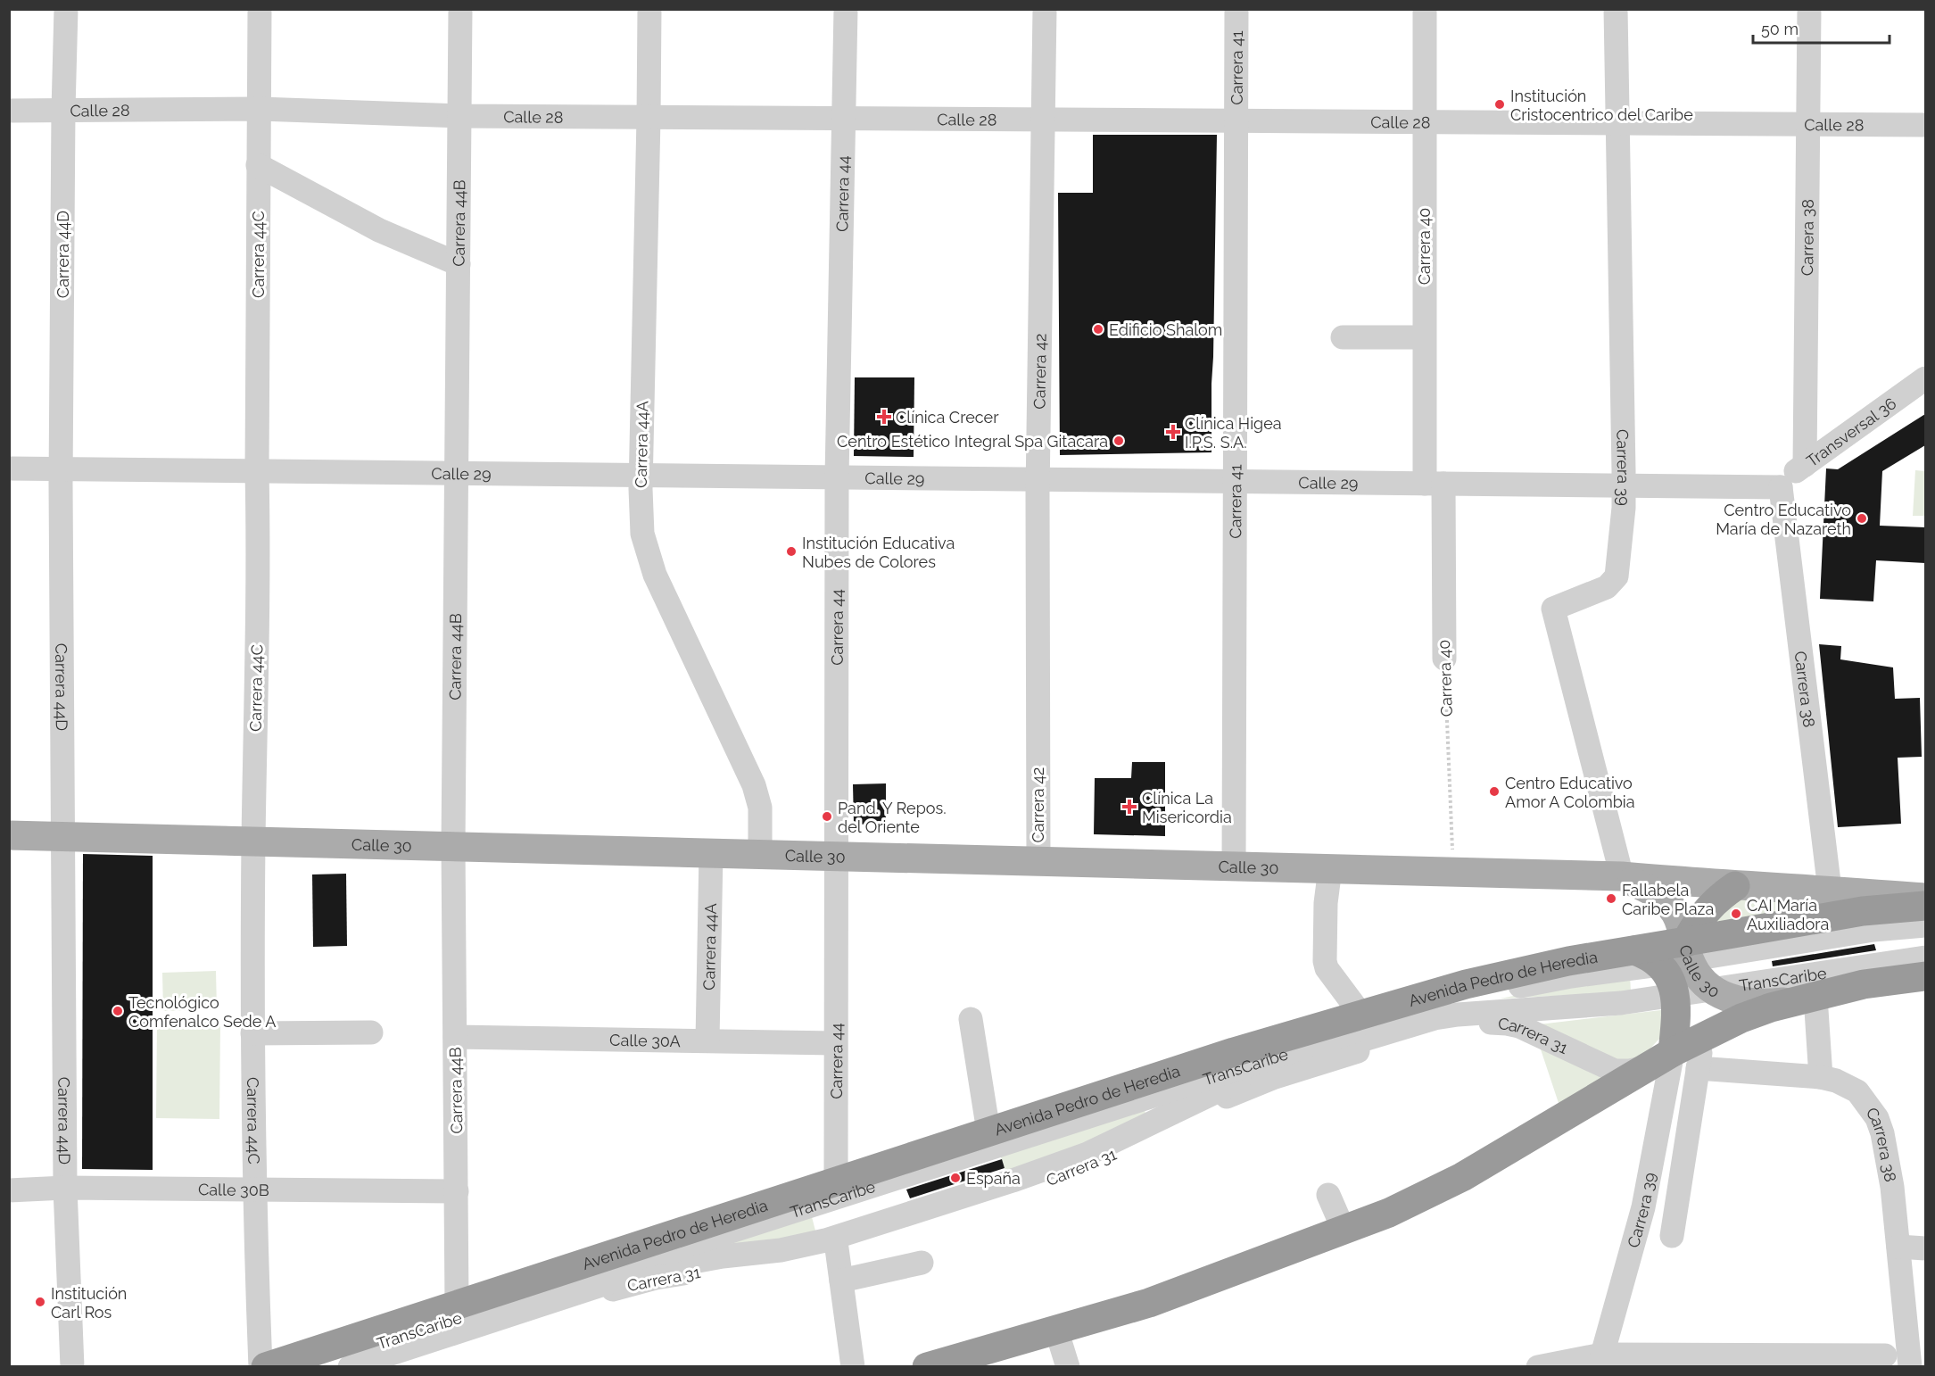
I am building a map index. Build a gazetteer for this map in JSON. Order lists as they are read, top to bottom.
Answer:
{
  "streets": {
    "highway": ["Avenida Pedro de Heredia"],
    "main road": ["Calle 30"],
    "street": [
      "Carrera 41",
      "Calle 28",
      "Carrera 44",
      "Carrera 44B",
      "Carrera 38",
      "Carrera 40",
      "Carrera 44D",
      "Carrera 44C",
      "Carrera 42",
      "Transversal 36",
      "Carrera 44A",
      "Carrera 39",
      "Calle 29",
      "TransCaribe",
      "Carrera 31",
      "Calle 30A",
      "Calle 30B"
    ]
  },
  "crossings": [
    ["Carrera 41", "Calle 28"],
    ["Carrera 41", "Calle 29"],
    ["Carrera 41", "Calle 30"],
    ["Calle 28", "Carrera 44"],
    ["Calle 28", "Carrera 44B"],
    ["Calle 28", "Carrera 38"],
    ["Calle 28", "Carrera 40"],
    ["Calle 28", "Carrera 44D"],
    ["Calle 28", "Carrera 44C"],
    ["Calle 28", "Carrera 42"],
    ["Calle 28", "Carrera 44A"],
    ["Calle 28", "Carrera 39"],
    ["Carrera 44", "Calle 29"],
    ["Carrera 44", "Calle 30"],
    ["Carrera 44", "Avenida Pedro de Heredia"],
    ["Carrera 44", "Calle 30A"],
    ["Carrera 44B", "Calle 29"],
    ["Carrera 44B", "Calle 30"],
    ["Carrera 44B", "Avenida Pedro de Heredia"],
    ["Carrera 44B", "Calle 30A"],
    ["Carrera 44B", "Calle 30B"],
    ["Carrera 38", "Transversal 36"],
    ["Carrera 38", "Calle 29"],
    ["Carrera 38", "Calle 30"],
    ["Carrera 40", "Calle 29"],
    ["Carrera 40", "Calle 30"],
    ["Carrera 44D", "Calle 29"],
    ["Carrera 44D", "Calle 30"],
    ["Carrera 44D", "Calle 30B"],
    ["Carrera 44C", "Calle 29"],
    ["Carrera 44C", "Calle 30"],
    ["Carrera 44C", "Calle 30B"],
    ["Carrera 42", "Calle 29"],
    ["Carrera 42", "Calle 30"],
    ["Transversal 36", "Calle 29"],
    ["Carrera 44A", "Calle 29"],
    ["Carrera 44A", "Calle 30"],
    ["Carrera 44A", "Calle 30A"],
    ["Carrera 39", "Calle 29"],
    ["Carrera 39", "Calle 30"],
    ["Carrera 39", "Carrera 31"],
    ["Calle 30", "Avenida Pedro de Heredia"],
    ["Calle 30", "TransCaribe"],
    ["Avenida Pedro de Heredia", "TransCaribe"]
  ],
  "places": {
    "other": [
      "Institución Cristocentrico del Caribe",
      "Edificio Shalom",
      "Centro Estético Integral Spa Gitacara",
      "Centro Educativo María de Nazareth",
      "Institución Educativa Nubes de Colores",
      "Centro Educativo Amor A Colombia",
      "Pand. Y Repos. del Oriente",
      "Fallabela Caribe Plaza",
      "CAI María Auxiliadora",
      "Tecnológico Comfenalco Sede A",
      "España",
      "Institución Carl Ros"
    ],
    "health": ["Clínica Crecer", "Clínica Higea I.P.S. S.A.", "Clínica La Misericordia"]
  },
  "scale_bar": "50 m"
}
